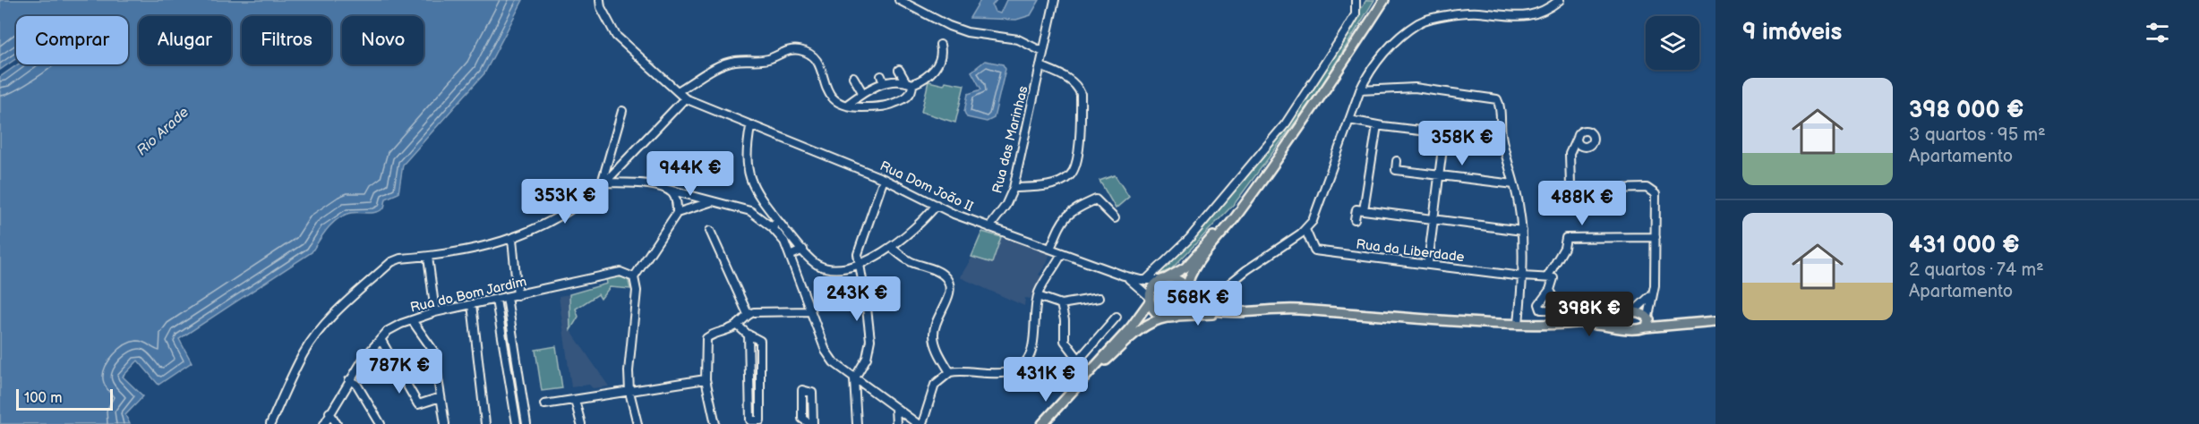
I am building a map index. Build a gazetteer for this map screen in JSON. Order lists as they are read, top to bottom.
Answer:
{
  "streets": {
    "street": [
      "Rua das Marinhas",
      "Rua Dom João II",
      "Rua da Liberdade",
      "Rua do Bom Jardim"
    ]
  },
  "crossings": [
    ["Rua das Marinhas", "Rua Dom João II"]
  ],
  "water": ["Rio Arade"],
  "scale_bar": "100 m",
  "page": {
    "heading": "9 imóveis",
    "chip": [
      "Comprar",
      "Alugar",
      "Filtros",
      "Novo"
    ],
    "list": [
      {
        "name": "398 000 €",
        "note": "3 quartos · 95 m² · Apartamento"
      },
      {
        "name": "431 000 €",
        "note": "2 quartos · 74 m² · Apartamento"
      }
    ],
    "price": [
      "358K €",
      "944K €",
      "353K €",
      "488K €",
      "243K €",
      "568K €",
      "398K €",
      "787K €",
      "431K €"
    ],
    "scale": "100 m"
  }
}
